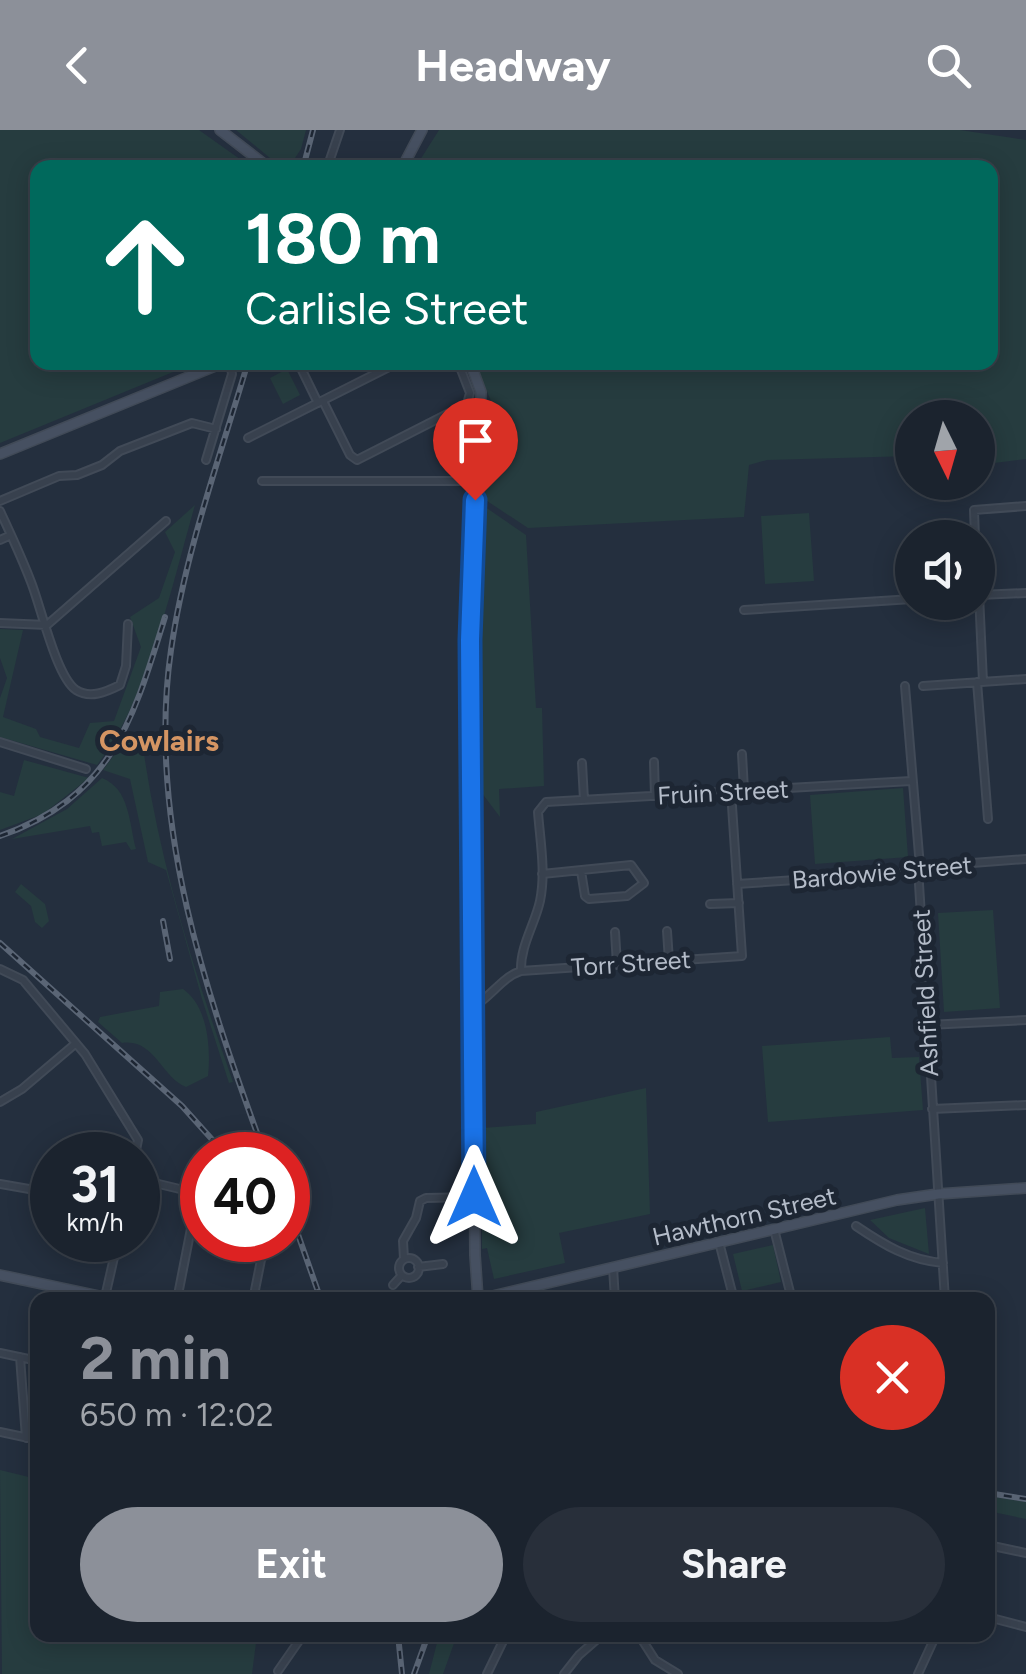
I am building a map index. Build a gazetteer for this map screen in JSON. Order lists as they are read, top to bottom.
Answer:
{
  "streets": {
    "street": [
      "Fruin Street",
      "Bardowie Street",
      "Torr Street",
      "Ashfield Street",
      "Hawthorn Street"
    ]
  },
  "crossings": [
    ["Fruin Street", "Ashfield Street"],
    ["Bardowie Street", "Ashfield Street"],
    ["Ashfield Street", "Hawthorn Street"]
  ],
  "districts": ["Cowlairs"],
  "north": "bottom",
  "page": {
    "header": "Headway",
    "turn": ["180 m", "Carlisle Street"],
    "speed": "31 km/h",
    "limit": "40",
    "heading": ["2 min", "650 m · 12:02"],
    "buttons": ["Exit", "Share"]
  }
}
